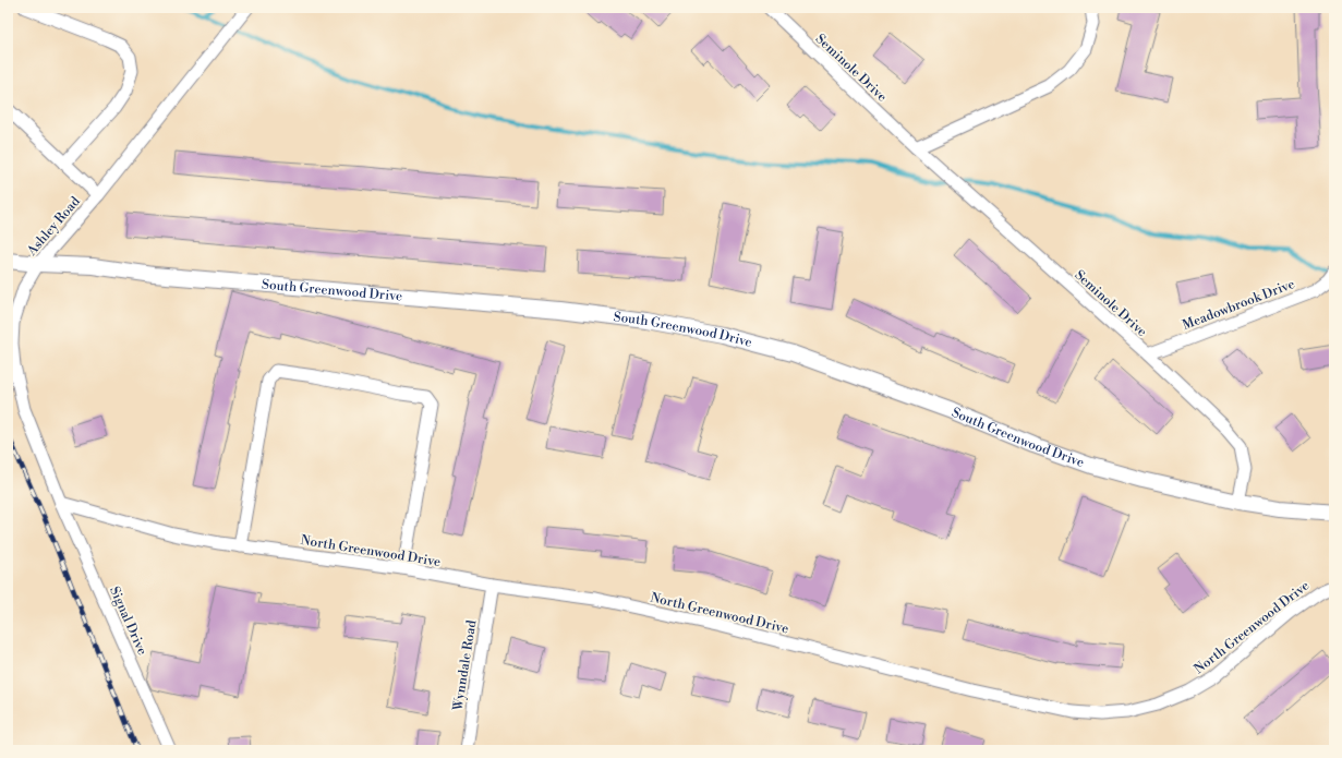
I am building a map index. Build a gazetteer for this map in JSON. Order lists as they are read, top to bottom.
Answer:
{
  "streets": {
    "street": [
      "Seminole Drive",
      "Ashley Road",
      "South Greenwood Drive",
      "Meadowbrook Drive",
      "North Greenwood Drive",
      "Signal Drive",
      "Wynndale Road"
    ]
  },
  "crossings": [
    ["Seminole Drive", "South Greenwood Drive"],
    ["Seminole Drive", "Meadowbrook Drive"],
    ["Ashley Road", "South Greenwood Drive"],
    ["Ashley Road", "North Greenwood Drive"],
    ["Ashley Road", "Signal Drive"],
    ["North Greenwood Drive", "Signal Drive"],
    ["North Greenwood Drive", "Wynndale Road"]
  ]
}
